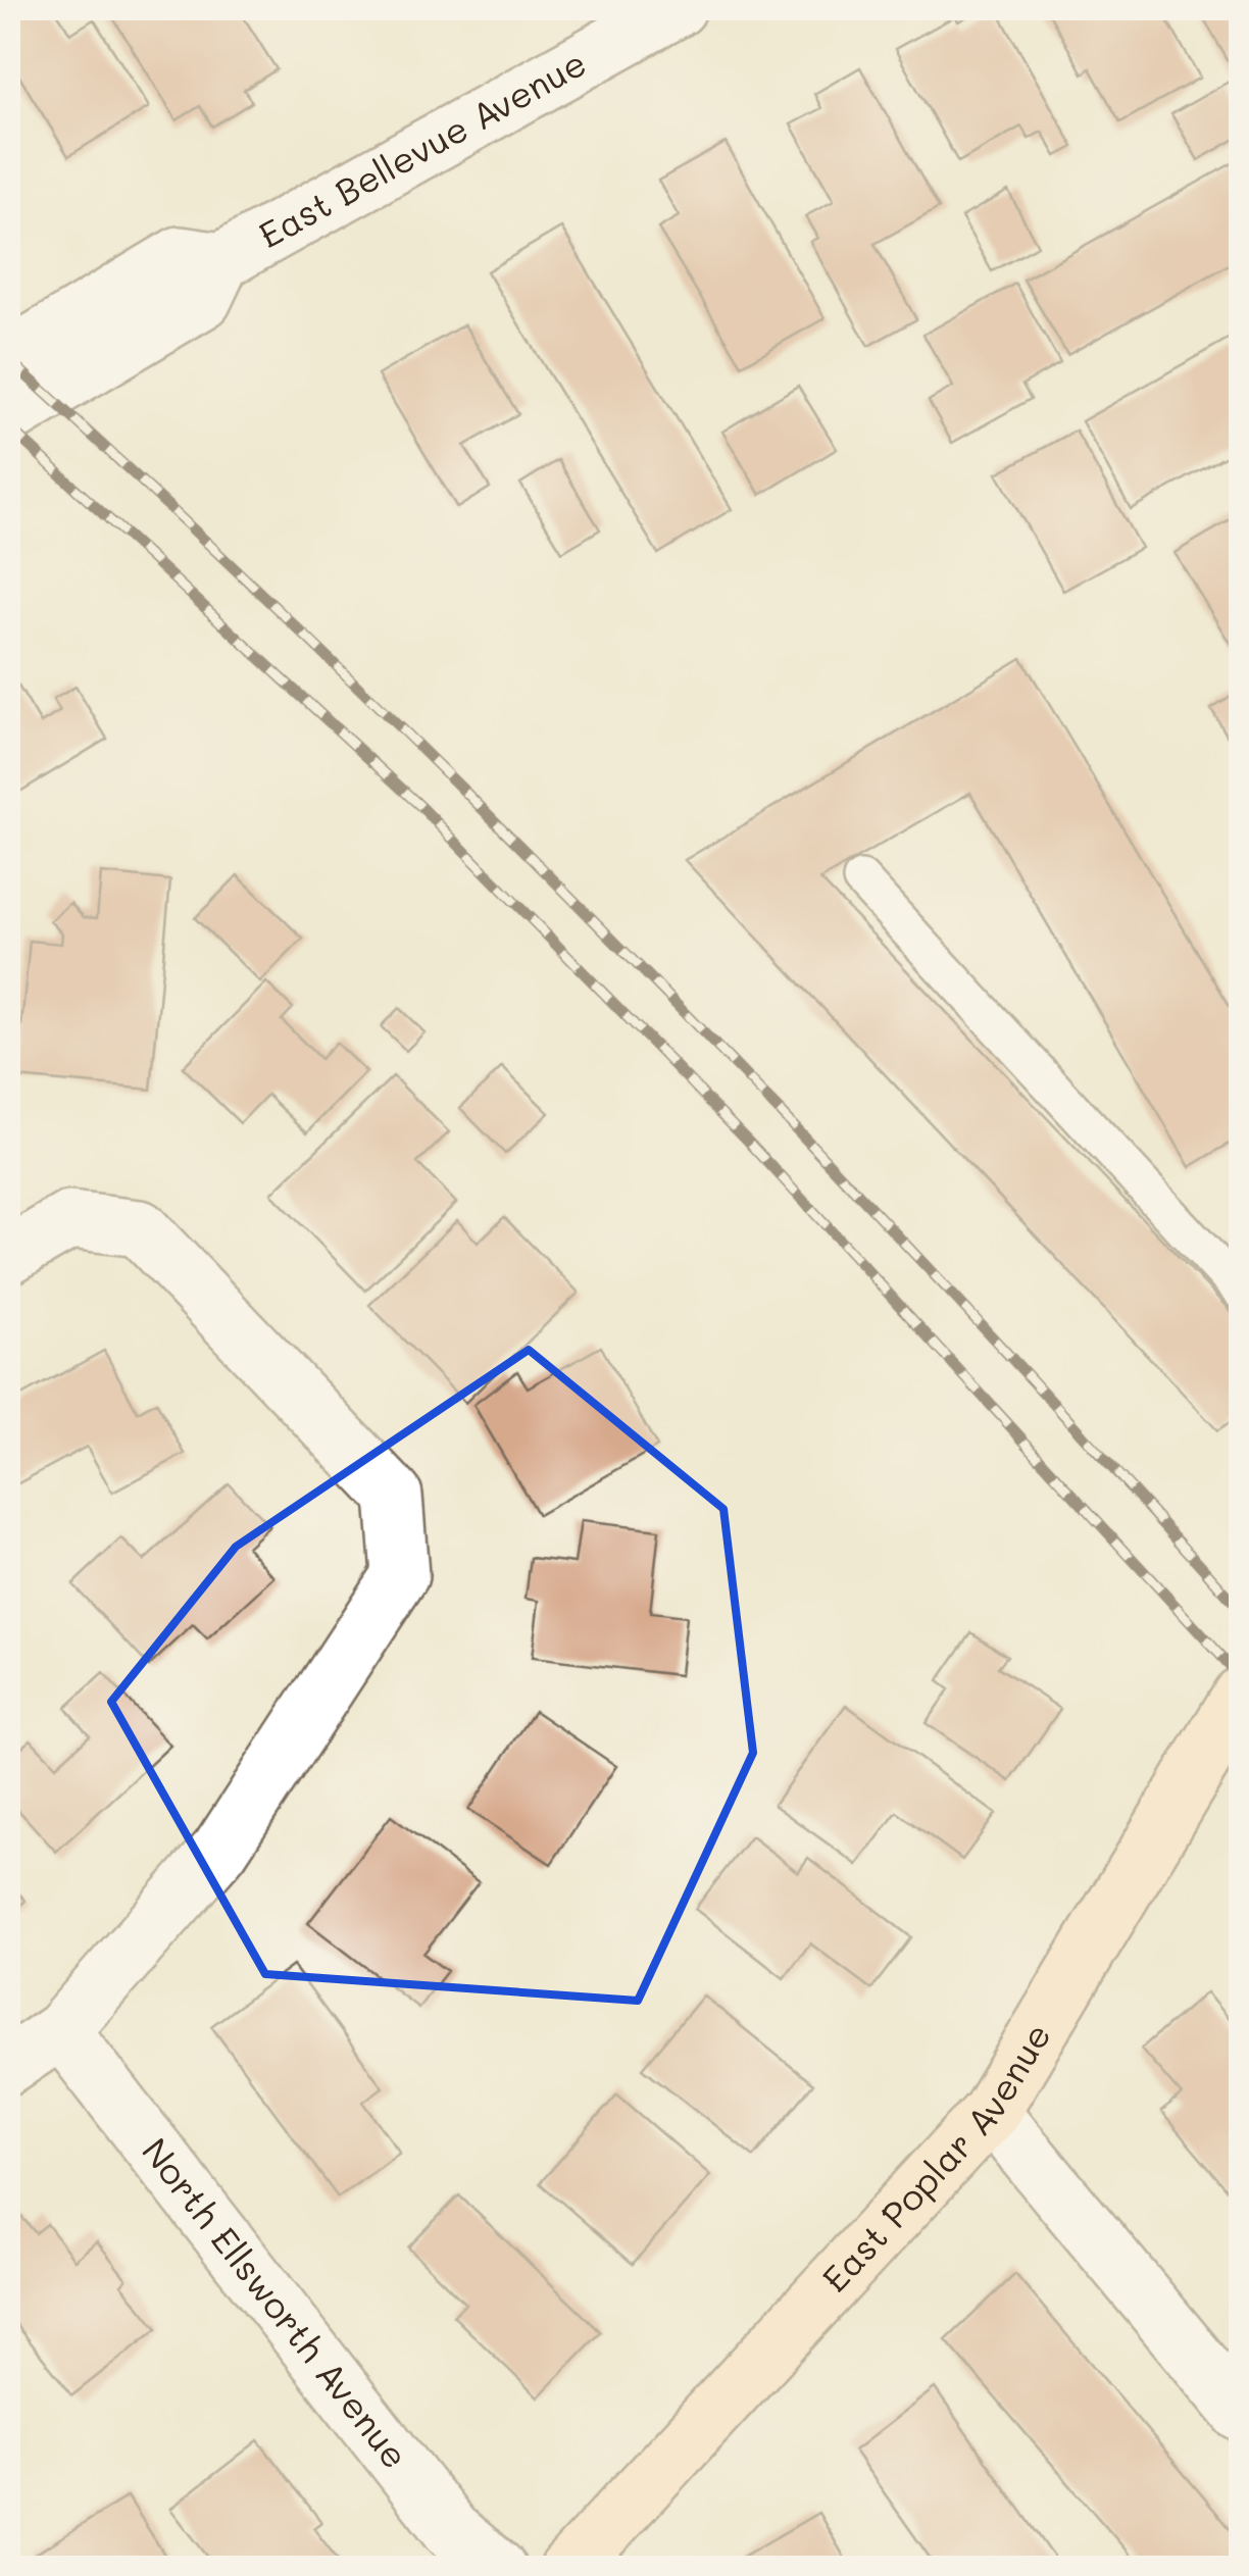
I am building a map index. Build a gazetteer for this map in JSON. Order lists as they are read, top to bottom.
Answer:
{
  "streets": {
    "main road": ["East Poplar Avenue"],
    "street": ["East Bellevue Avenue", "North Ellsworth Avenue"]
  }
}
